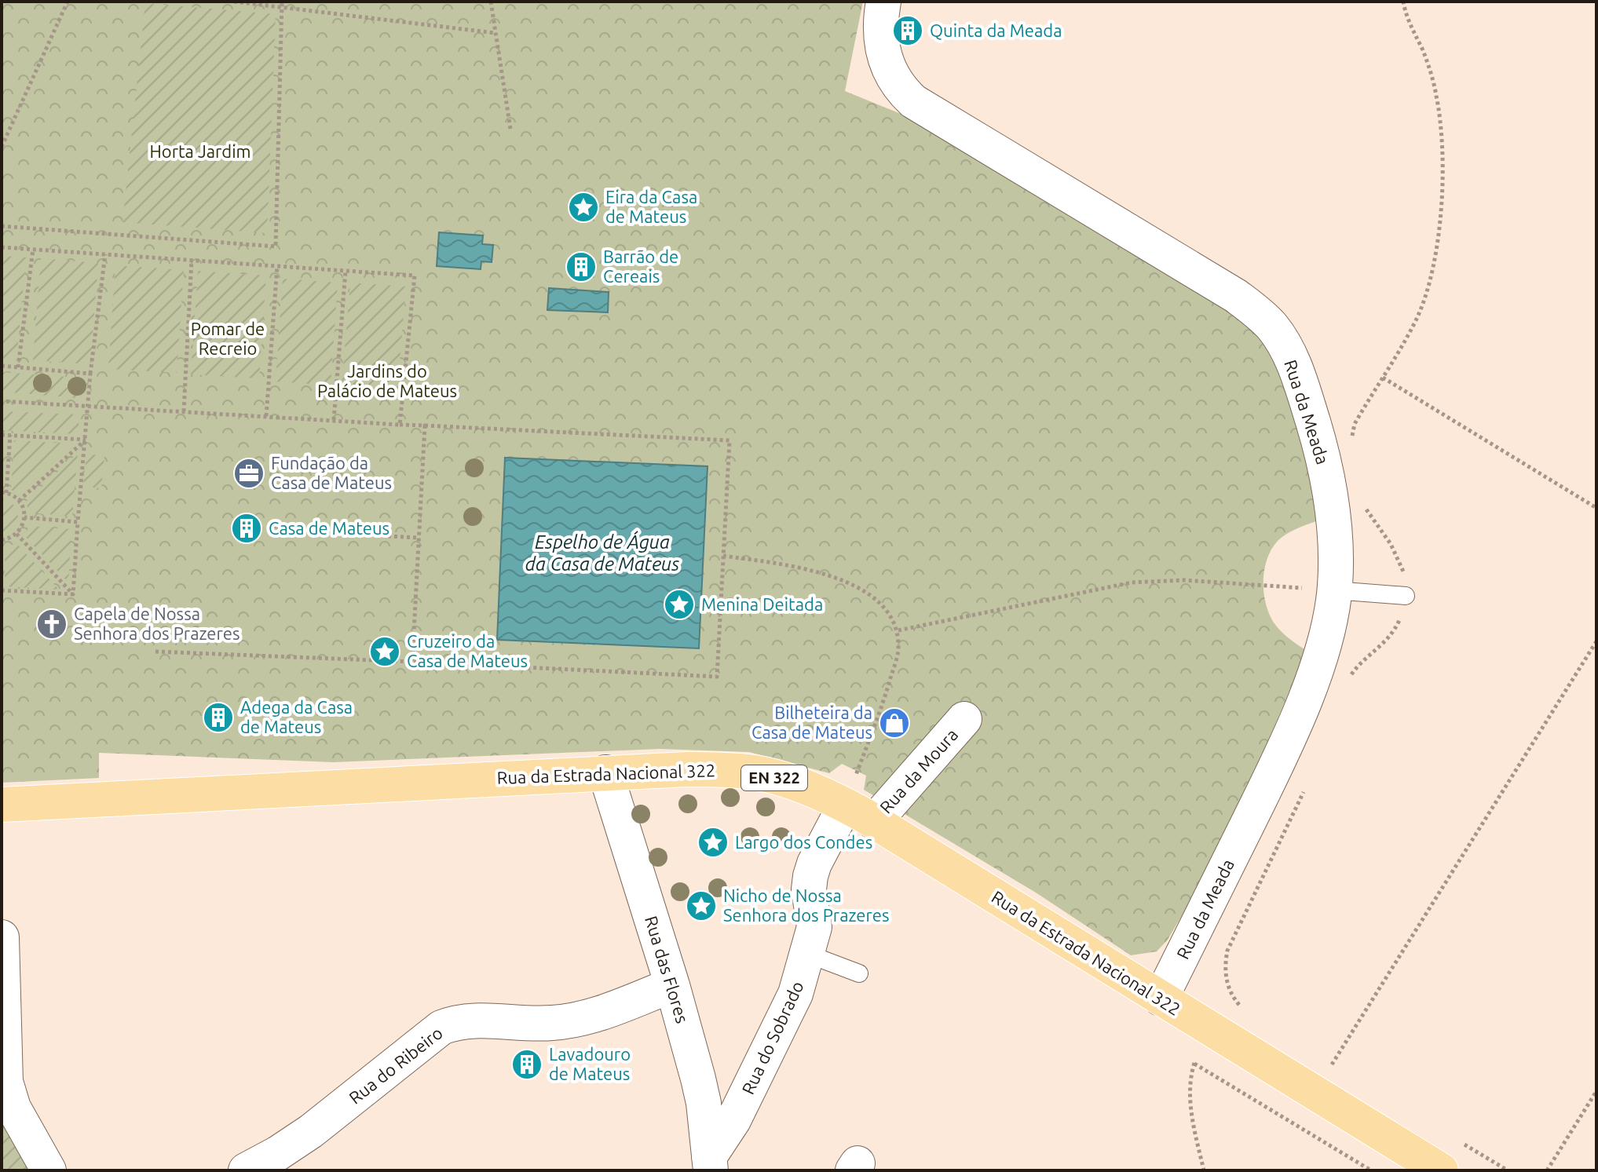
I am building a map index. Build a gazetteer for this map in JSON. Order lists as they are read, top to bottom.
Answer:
{
  "streets": {
    "main road": ["Rua da Estrada Nacional 322", "EN 322"],
    "street": [
      "Rua da Meada",
      "Rua da Moura",
      "Rua das Flores",
      "Rua do Sobrado",
      "Rua do Ribeiro"
    ]
  },
  "crossings": [
    ["Rua da Meada", "Rua da Estrada Nacional 322"],
    ["Rua da Moura", "Rua da Estrada Nacional 322"],
    ["Rua da Moura", "Rua do Sobrado"],
    ["Rua da Estrada Nacional 322", "Rua das Flores"],
    ["Rua da Estrada Nacional 322", "Rua do Sobrado"],
    ["Rua das Flores", "Rua do Sobrado"],
    ["Rua das Flores", "Rua do Ribeiro"]
  ],
  "water": ["Espelho de Água da Casa de Mateus"],
  "parks": ["Horta Jardim", "Pomar de Recreio", "Jardins do Palácio de Mateus"],
  "places": {
    "building": [
      "Quinta da Meada",
      "Barrão de Cereais",
      "Casa de Mateus",
      "Adega da Casa de Mateus",
      "Lavadouro de Mateus"
    ],
    "place": [
      "Eira da Casa de Mateus",
      "Menina Deitada",
      "Cruzeiro da Casa de Mateus",
      "Largo dos Condes",
      "Nicho de Nossa Senhora dos Prazeres"
    ],
    "office": ["Fundação da Casa de Mateus"],
    "church": ["Capela de Nossa Senhora dos Prazeres"],
    "shop": ["Bilheteira da Casa de Mateus"]
  }
}
